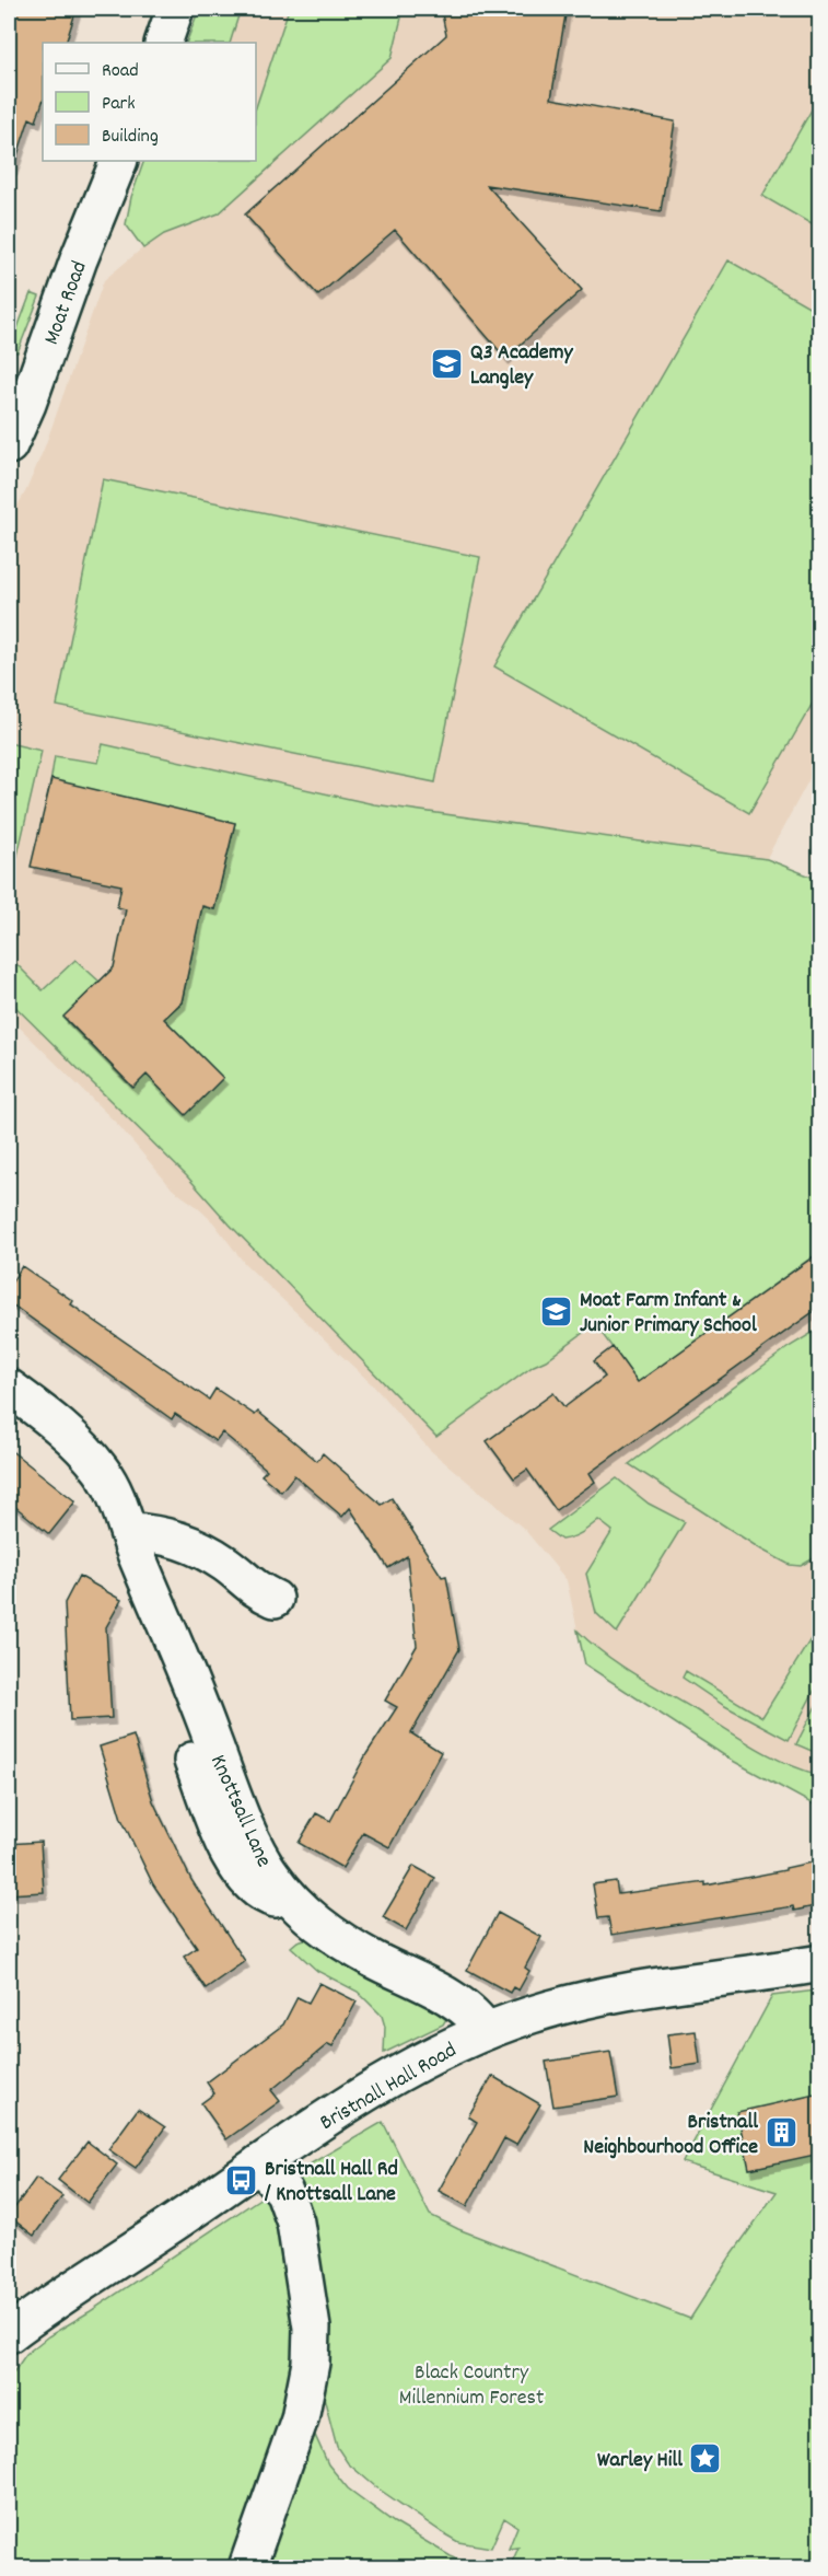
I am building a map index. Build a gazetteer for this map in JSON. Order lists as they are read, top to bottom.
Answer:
{
  "streets": {
    "street": ["Moat Road", "Knottsall Lane", "Bristnall Hall Road"]
  },
  "crossings": [
    ["Knottsall Lane", "Bristnall Hall Road"]
  ],
  "parks": ["Black Country Millennium Forest"],
  "places": {
    "school or university": ["Q3 Academy Langley", "Moat Farm Infant & Junior Primary School"],
    "building": ["Bristnall Neighbourhood Office"],
    "bus stop": ["Bristnall Hall Rd / Knottsall Lane"],
    "place": ["Warley Hill"]
  },
  "legend": ["Road", "Park", "Building"]
}
